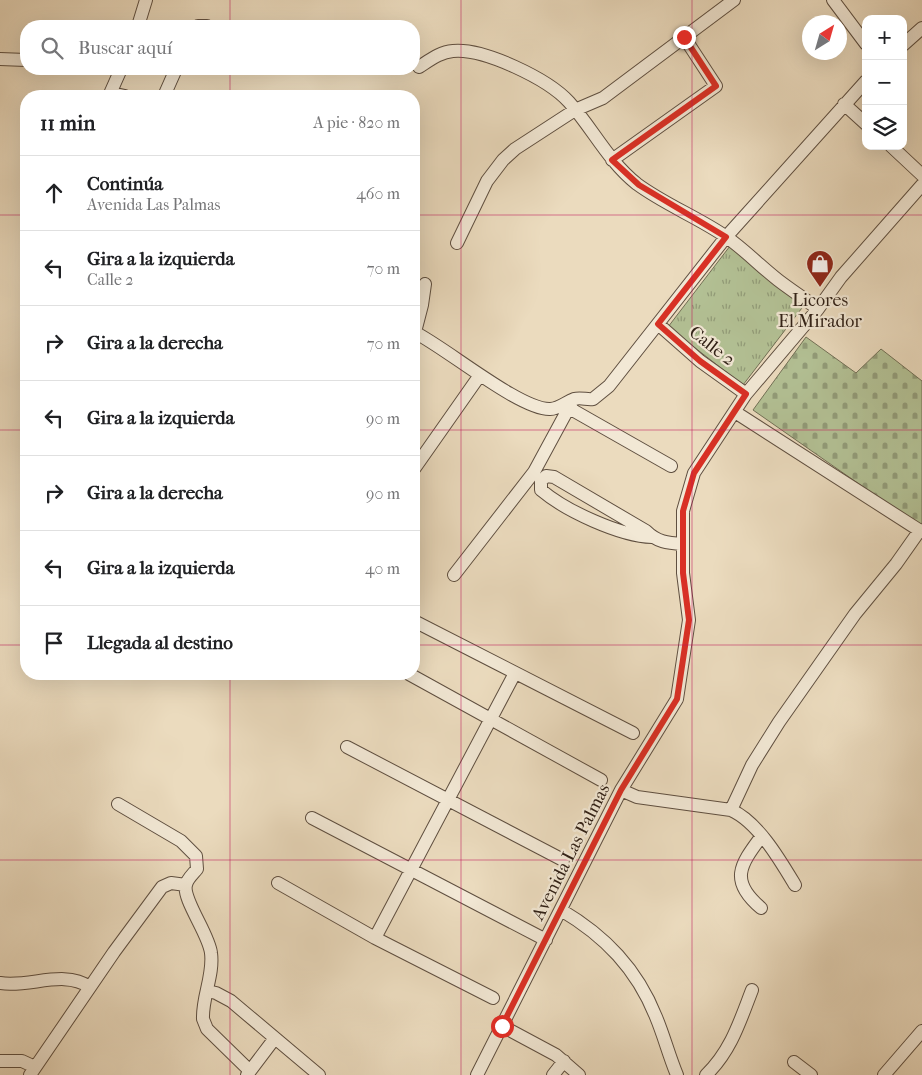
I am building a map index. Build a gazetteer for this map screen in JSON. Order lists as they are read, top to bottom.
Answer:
{
  "streets": {
    "street": ["Calle 2", "Avenida Las Palmas"]
  },
  "crossings": [
    ["Calle 2", "Avenida Las Palmas"]
  ],
  "places": {
    "shop": ["Licores El Mirador"]
  },
  "north": "top right",
  "page": {
    "map_buttons": ["+", "−"],
    "search": "Buscar aquí",
    "heading": ["11 min", "A pie · 820 m"],
    "list": [
      ["Continúa", "Avenida Las Palmas", "460 m"],
      ["Gira a la izquierda", "Calle 2", "70 m"],
      ["Gira a la derecha", "70 m"],
      ["Gira a la izquierda", "90 m"],
      ["Gira a la derecha", "90 m"],
      ["Gira a la izquierda", "40 m"],
      "Llegada al destino"
    ]
  }
}
